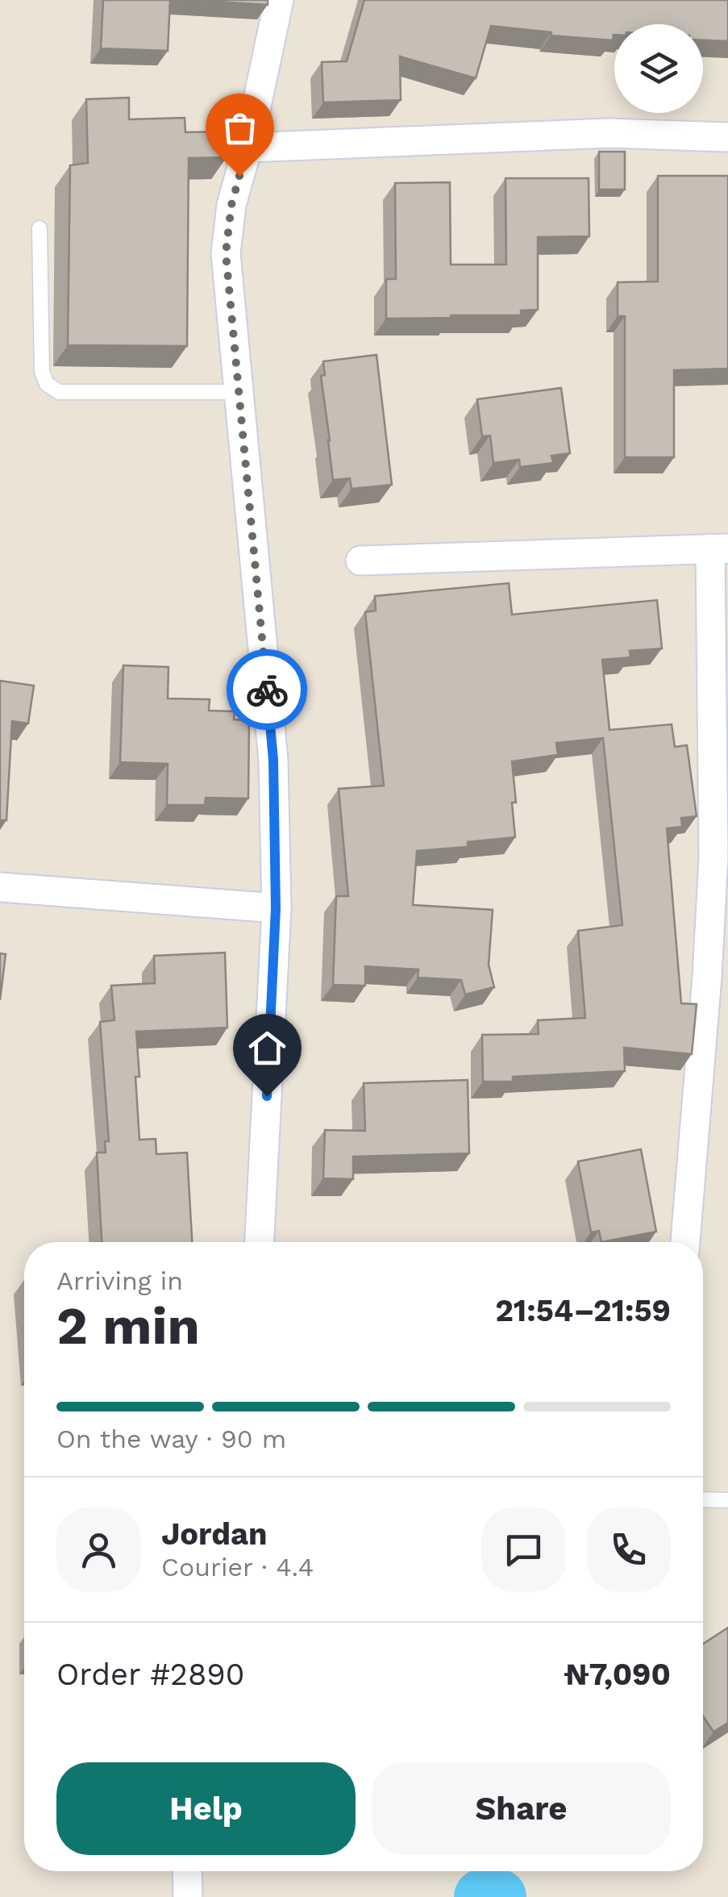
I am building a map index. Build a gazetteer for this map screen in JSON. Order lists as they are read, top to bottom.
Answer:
{
  "page": {
    "heading": ["2 min", "Arriving in", "21:54–21:59"],
    "panel": [
      "Jordan",
      "Courier · 4.4",
      "Order #2890",
      "₦7,090"
    ],
    "bar": "On the way · 90 m",
    "buttons": ["Help", "Share"]
  }
}
